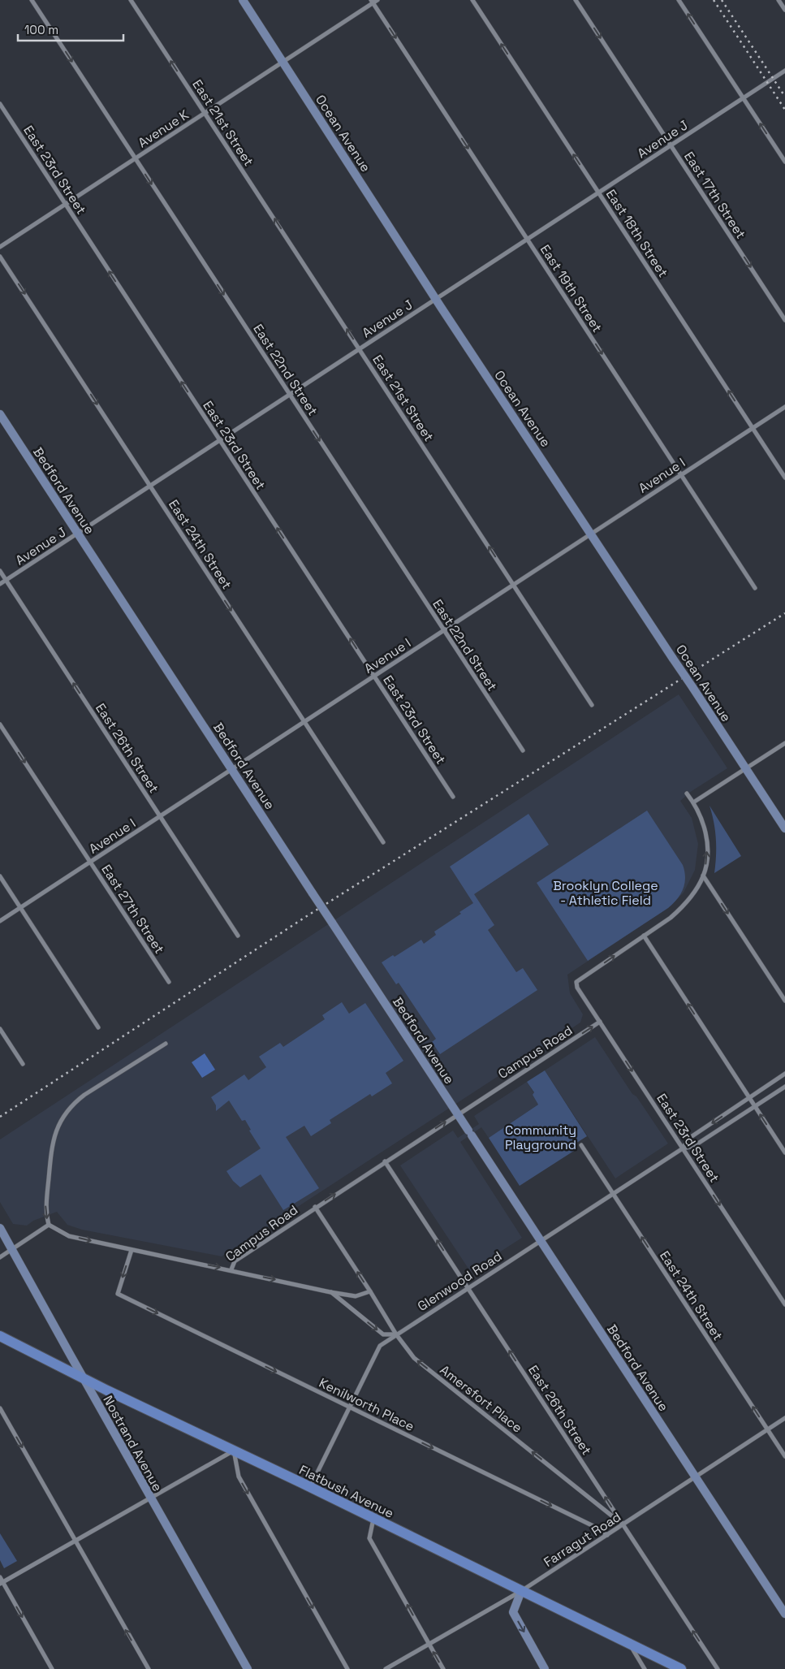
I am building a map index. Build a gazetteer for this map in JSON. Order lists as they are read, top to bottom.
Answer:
{
  "streets": {
    "main road": [
      "Ocean Avenue",
      "Bedford Avenue",
      "Nostrand Avenue",
      "Flatbush Avenue"
    ],
    "street": [
      "East 21st Street",
      "Avenue K",
      "Avenue J",
      "East 23rd Street",
      "East 17th Street",
      "East 18th Street",
      "East 19th Street",
      "East 22nd Street",
      "Avenue I",
      "East 24th Street",
      "East 26th Street",
      "East 27th Street",
      "Campus Road",
      "Glenwood Road",
      "Amersfort Place",
      "Kenilworth Place",
      "Farragut Road"
    ]
  },
  "crossings": [
    ["East 21st Street", "Avenue K"],
    ["East 21st Street", "Avenue J"],
    ["East 21st Street", "Avenue I"],
    ["Avenue K", "Ocean Avenue"],
    ["Avenue K", "East 23rd Street"],
    ["Avenue K", "East 19th Street"],
    ["Avenue K", "East 22nd Street"],
    ["Ocean Avenue", "Avenue J"],
    ["Ocean Avenue", "Avenue I"],
    ["Avenue J", "East 23rd Street"],
    ["Avenue J", "East 17th Street"],
    ["Avenue J", "East 18th Street"],
    ["Avenue J", "East 19th Street"],
    ["Avenue J", "East 22nd Street"],
    ["Avenue J", "Bedford Avenue"],
    ["Avenue J", "East 24th Street"],
    ["Avenue J", "East 26th Street"],
    ["East 23rd Street", "Avenue I"],
    ["East 23rd Street", "Campus Road"],
    ["East 23rd Street", "Glenwood Road"],
    ["East 18th Street", "Avenue I"],
    ["East 19th Street", "Avenue I"],
    ["East 22nd Street", "Avenue I"],
    ["Avenue I", "Bedford Avenue"],
    ["Avenue I", "East 24th Street"],
    ["Avenue I", "East 26th Street"],
    ["Avenue I", "East 27th Street"],
    ["Bedford Avenue", "Campus Road"],
    ["Bedford Avenue", "Glenwood Road"],
    ["Bedford Avenue", "Farragut Road"],
    ["East 24th Street", "Glenwood Road"],
    ["East 24th Street", "Farragut Road"],
    ["East 26th Street", "Campus Road"],
    ["East 26th Street", "Glenwood Road"],
    ["East 26th Street", "Amersfort Place"],
    ["East 26th Street", "Farragut Road"],
    ["Campus Road", "Kenilworth Place"],
    ["Glenwood Road", "Amersfort Place"],
    ["Glenwood Road", "Kenilworth Place"],
    ["Glenwood Road", "Flatbush Avenue"],
    ["Amersfort Place", "Farragut Road"],
    ["Kenilworth Place", "Farragut Road"],
    ["Nostrand Avenue", "Flatbush Avenue"],
    ["Flatbush Avenue", "Farragut Road"]
  ],
  "one_way": [
    "East 21st Street",
    "East 17th Street",
    "East 18th Street",
    "East 19th Street",
    "East 22nd Street",
    "East 26th Street",
    "East 27th Street",
    "Campus Road",
    "Amersfort Place",
    "Kenilworth Place"
  ],
  "parks": ["Brooklyn College - Athletic Field", "Community Playground"],
  "scale_bar": "100 m"
}
